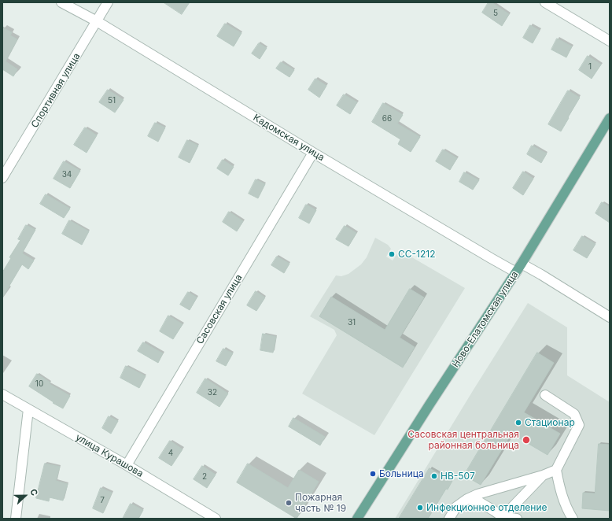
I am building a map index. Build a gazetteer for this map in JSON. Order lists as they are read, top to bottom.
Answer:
{
  "streets": {
    "main road": ["Ново-Елатомская улица"],
    "street": [
      "Спортивная улица",
      "Кадомская улица",
      "Сасовская улица",
      "улица Курашова"
    ]
  },
  "crossings": [
    ["Спортивная улица", "Кадомская улица"],
    ["Кадомская улица", "Сасовская улица"],
    ["Кадомская улица", "Ново-Елатомская улица"],
    ["Сасовская улица", "улица Курашова"]
  ],
  "places": [
    "СС-1212",
    "Стационар",
    "Сасовская центральная районная больница",
    "Больница",
    "НВ-507",
    "Пожарная часть № 19",
    "Инфекционное отделение"
  ],
  "house_numbers": [
    "5",
    "1",
    "51",
    "66",
    "34",
    "31",
    "10",
    "32",
    "4",
    "2",
    "7"
  ],
  "north": "right"
}
